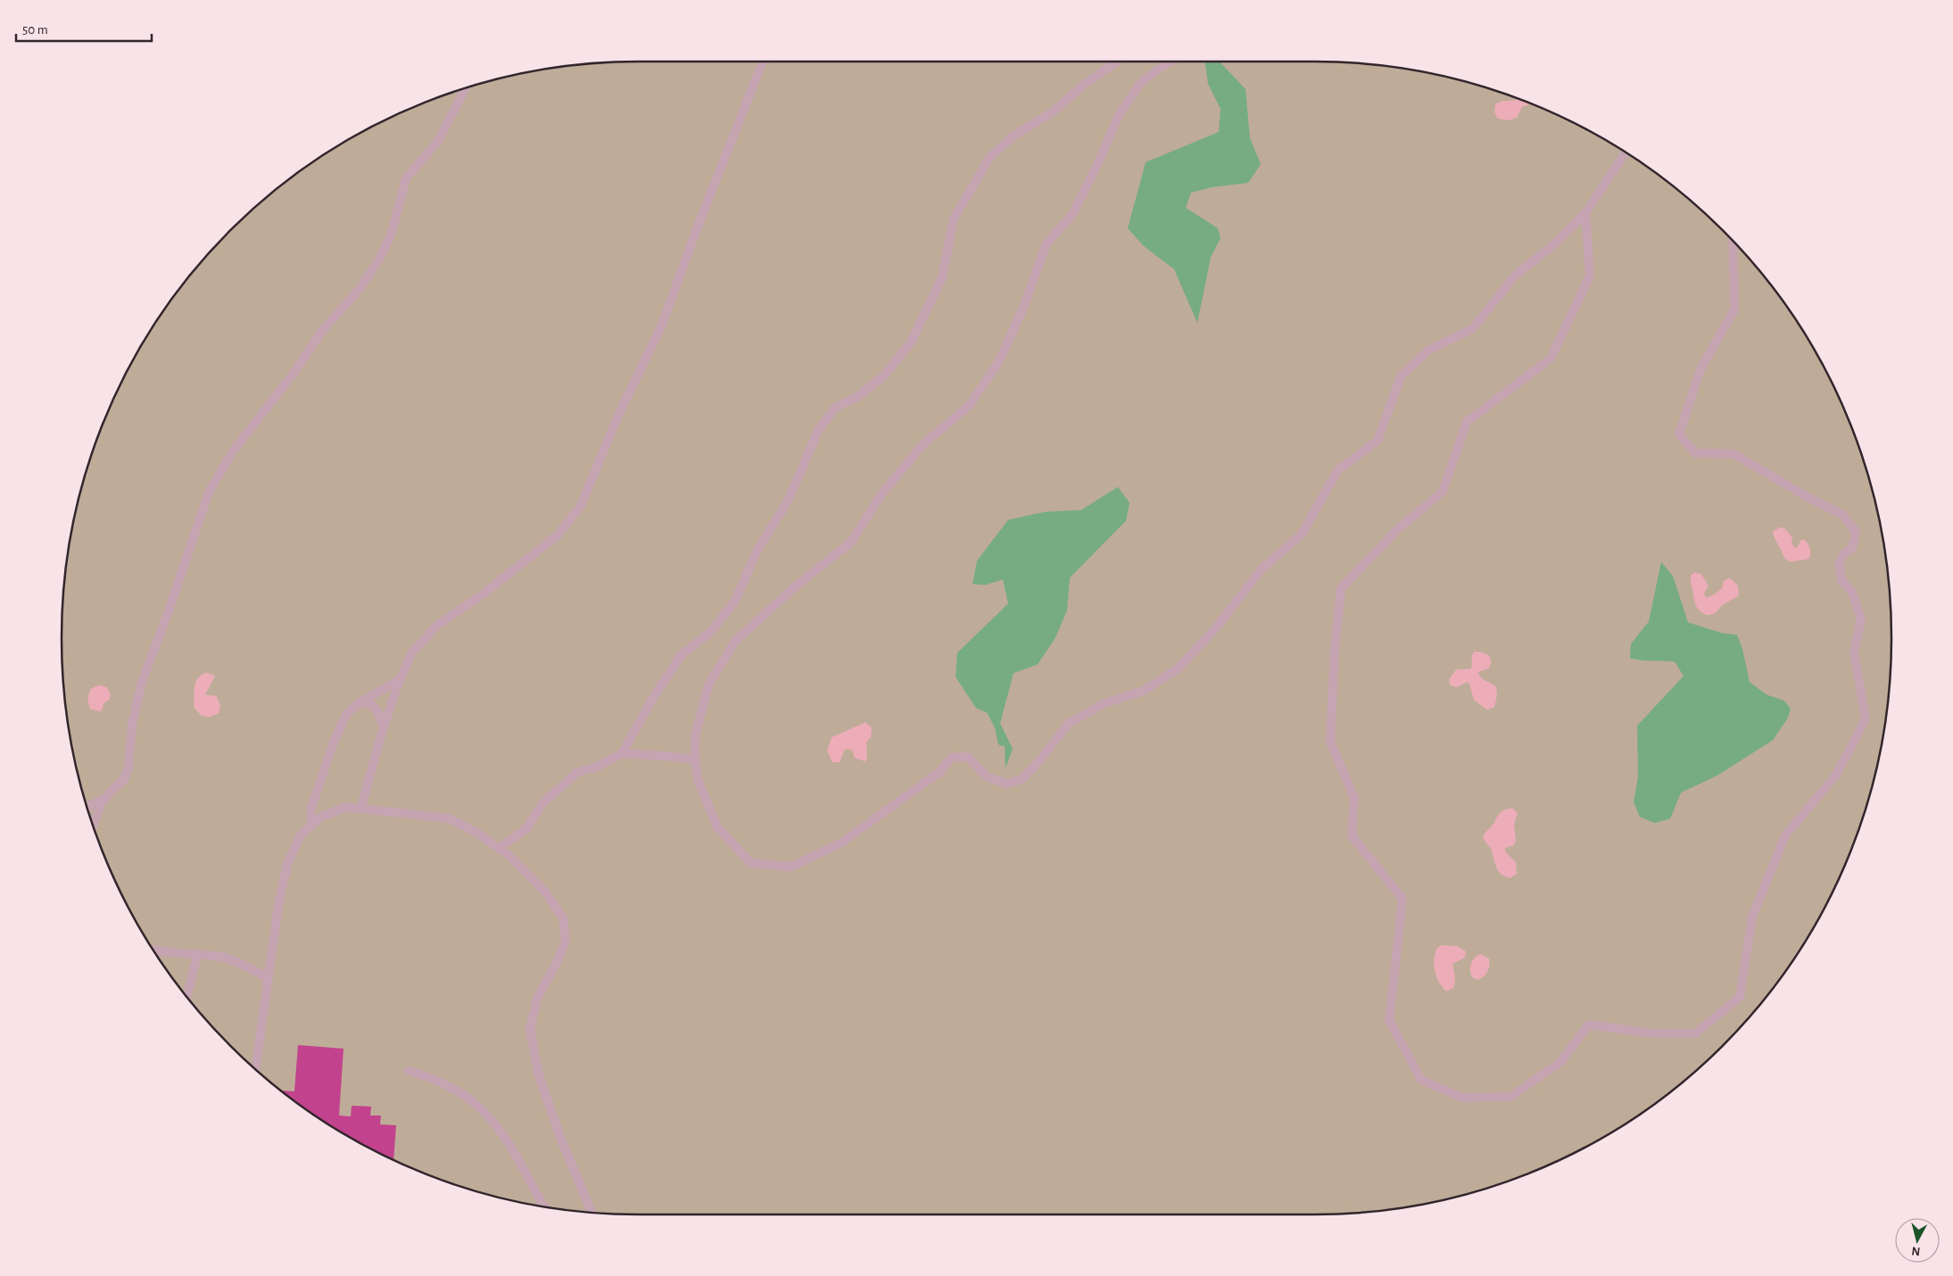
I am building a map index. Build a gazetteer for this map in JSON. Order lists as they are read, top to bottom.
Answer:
{
  "scale_bar": "50 m",
  "north": "bottom"
}
